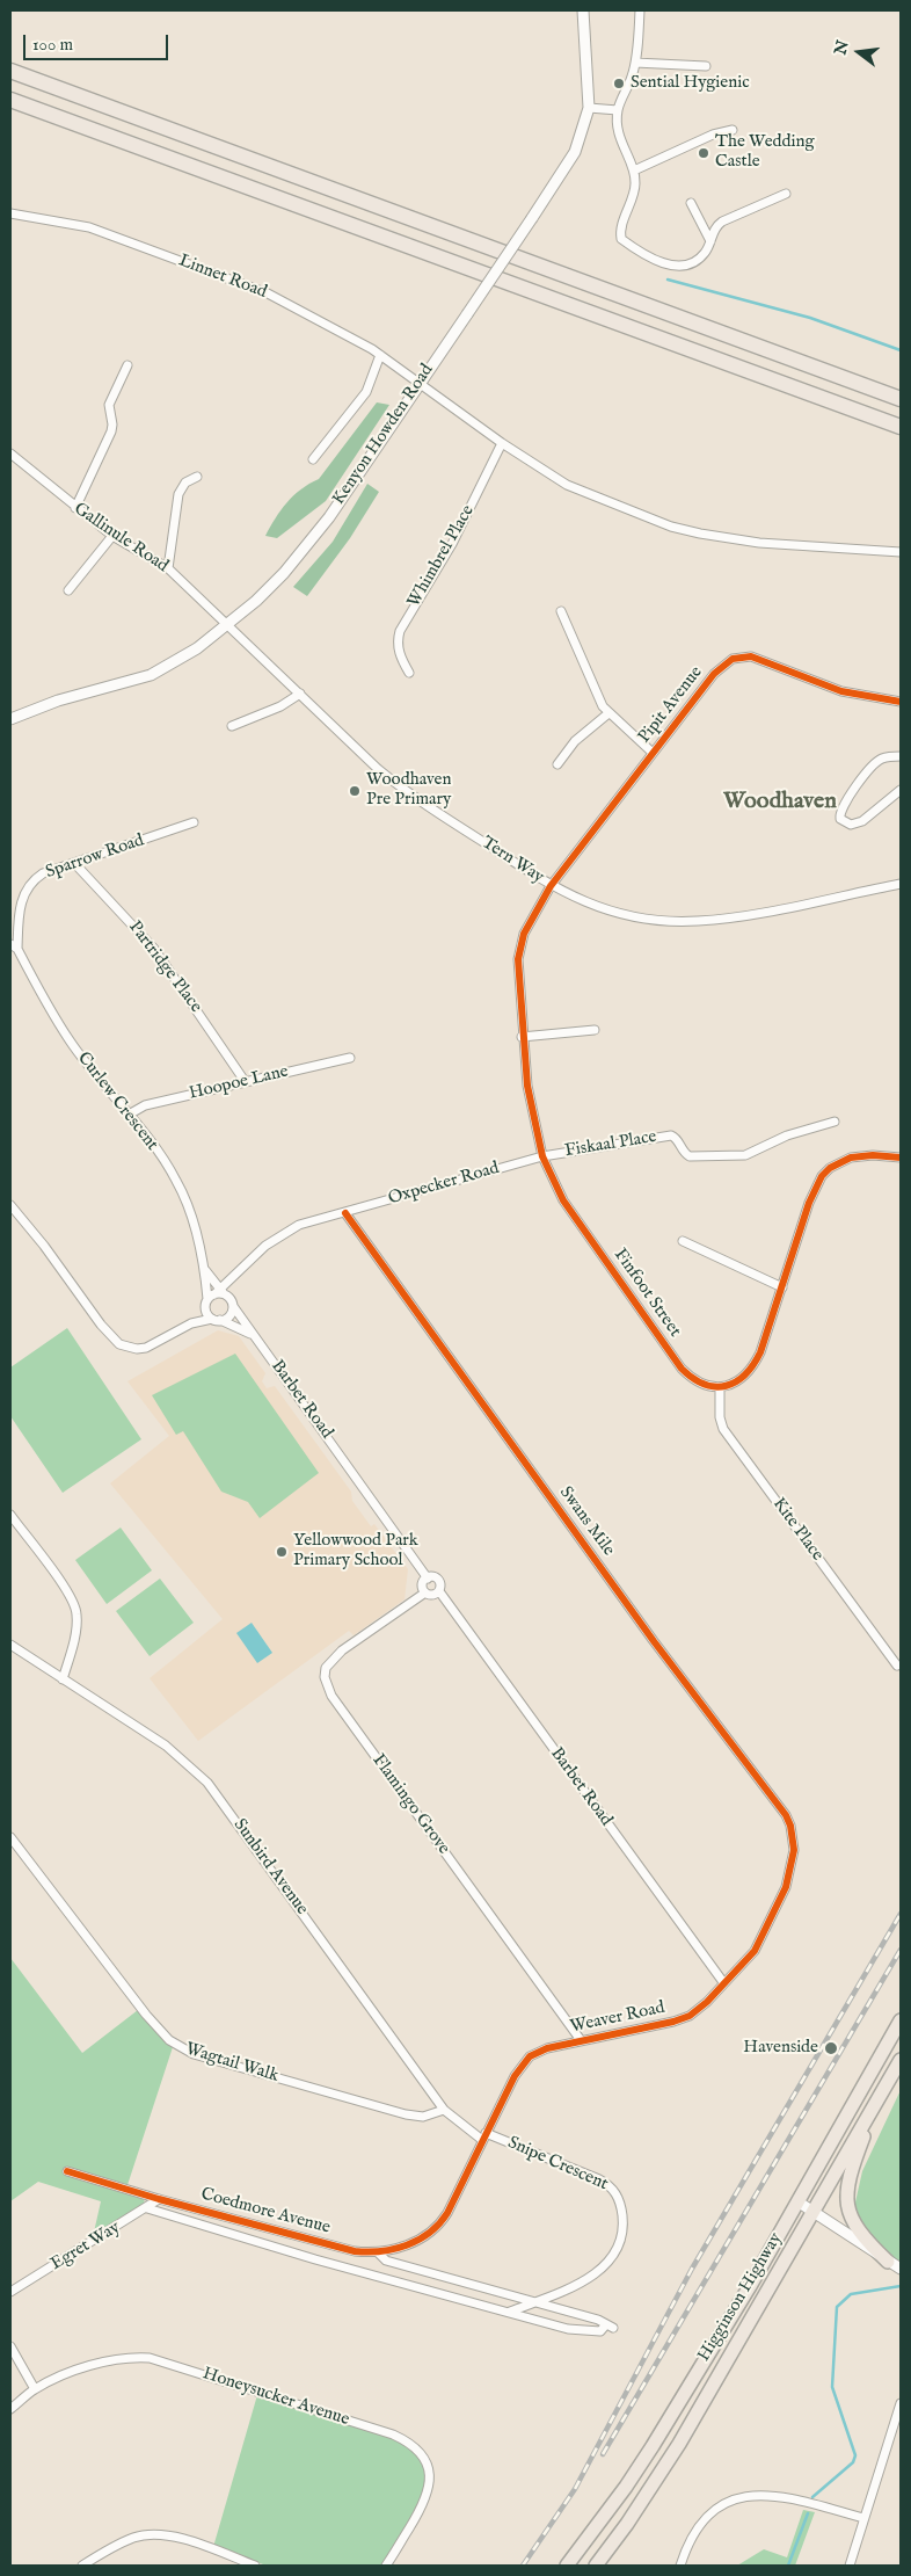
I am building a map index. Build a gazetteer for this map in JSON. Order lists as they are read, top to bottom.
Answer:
{
  "streets": {
    "highway": ["Higginson Highway"],
    "street": [
      "Linnet Road",
      "Kenyon Howden Road",
      "Gallinule Road",
      "Whimbrel Place",
      "Pipit Avenue",
      "Sparrow Road",
      "Tern Way",
      "Partridge Place",
      "Hoopoe Lane",
      "Curlew Crescent",
      "Fiskaal Place",
      "Oxpecker Road",
      "Finfoot Street",
      "Barbet Road",
      "Swans Mile",
      "Kite Place",
      "Flamingo Grove",
      "Sunbird Avenue",
      "Weaver Road",
      "Wagtail Walk",
      "Snipe Crescent",
      "Coedmore Avenue",
      "Egret Way",
      "Honeysucker Avenue"
    ]
  },
  "crossings": [
    ["Linnet Road", "Kenyon Howden Road"],
    ["Kenyon Howden Road", "Gallinule Road"],
    ["Kenyon Howden Road", "Tern Way"],
    ["Gallinule Road", "Tern Way"],
    ["Pipit Avenue", "Tern Way"],
    ["Pipit Avenue", "Finfoot Street"],
    ["Sparrow Road", "Partridge Place"],
    ["Sparrow Road", "Curlew Crescent"],
    ["Tern Way", "Finfoot Street"],
    ["Partridge Place", "Hoopoe Lane"],
    ["Hoopoe Lane", "Curlew Crescent"],
    ["Curlew Crescent", "Oxpecker Road"],
    ["Curlew Crescent", "Barbet Road"],
    ["Fiskaal Place", "Oxpecker Road"],
    ["Fiskaal Place", "Finfoot Street"],
    ["Oxpecker Road", "Finfoot Street"],
    ["Oxpecker Road", "Barbet Road"],
    ["Oxpecker Road", "Swans Mile"],
    ["Finfoot Street", "Kite Place"],
    ["Barbet Road", "Flamingo Grove"],
    ["Barbet Road", "Weaver Road"],
    ["Swans Mile", "Weaver Road"],
    ["Flamingo Grove", "Weaver Road"],
    ["Sunbird Avenue", "Weaver Road"],
    ["Sunbird Avenue", "Wagtail Walk"],
    ["Sunbird Avenue", "Snipe Crescent"],
    ["Weaver Road", "Snipe Crescent"],
    ["Weaver Road", "Coedmore Avenue"],
    ["Snipe Crescent", "Coedmore Avenue"],
    ["Coedmore Avenue", "Egret Way"]
  ],
  "districts": ["Woodhaven"],
  "places": [
    "Sential Hygienic",
    "The Wedding Castle",
    "Woodhaven Pre Primary",
    "Yellowwood Park Primary School",
    "Havenside"
  ],
  "scale_bar": "100 m",
  "north": "left"
}
